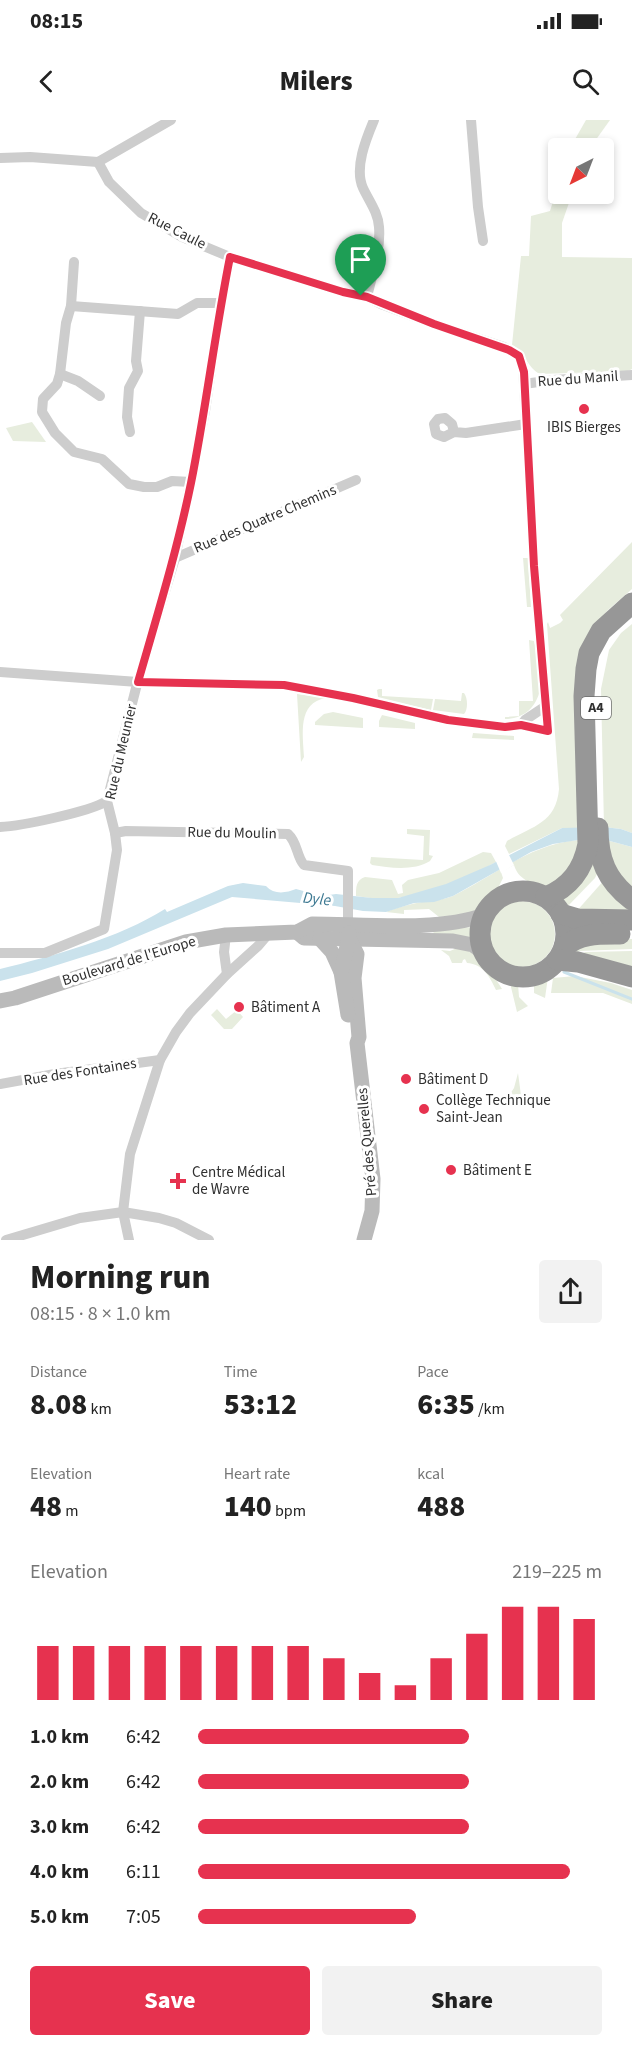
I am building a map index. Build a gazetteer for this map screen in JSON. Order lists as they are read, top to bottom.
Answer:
{
  "streets": {
    "highway": ["A4", "Boulevard de l'Europe"],
    "main road": ["Pré des Querelles"],
    "street": [
      "Rue Caule",
      "Rue du Manil",
      "Rue des Quatre Chemins",
      "Rue du Meunier",
      "Rue du Moulin",
      "Rue des Fontaines"
    ]
  },
  "crossings": [
    ["Rue Caule", "Rue du Manil"],
    ["Rue Caule", "Rue du Meunier"],
    ["Rue des Quatre Chemins", "Rue du Meunier"],
    ["A4", "Boulevard de l'Europe"],
    ["Rue du Meunier", "Rue du Moulin"],
    ["Rue du Moulin", "Boulevard de l'Europe"],
    ["Rue du Moulin", "Pré des Querelles"],
    ["Boulevard de l'Europe", "Pré des Querelles"]
  ],
  "water": ["Dyle"],
  "places": {
    "other": [
      "IBIS Bierges",
      "Bâtiment A",
      "Bâtiment D",
      "Collège Technique Saint-Jean",
      "Bâtiment E"
    ],
    "health": ["Centre Médical de Wavre"]
  },
  "north": "bottom left",
  "page": {
    "status": "08:15",
    "header": "Milers",
    "heading": ["Morning run", "08:15 · 8 × 1.0 km"],
    "stats": [
      ["Distance", "8.08 km"],
      ["Time", "53:12"],
      ["Pace", "6:35 /km"],
      ["Elevation", "48 m"],
      ["Heart rate", "140 bpm"],
      ["kcal", "488"]
    ],
    "chart": ["Elevation", "219–225 m"],
    "list": [
      {
        "name": "1.0 km",
        "note": "6:42"
      },
      {
        "name": "2.0 km",
        "note": "6:42"
      },
      {
        "name": "3.0 km",
        "note": "6:42"
      },
      {
        "name": "4.0 km",
        "note": "6:11"
      },
      {
        "name": "5.0 km",
        "note": "7:05"
      }
    ],
    "buttons": ["Save", "Share"]
  }
}
